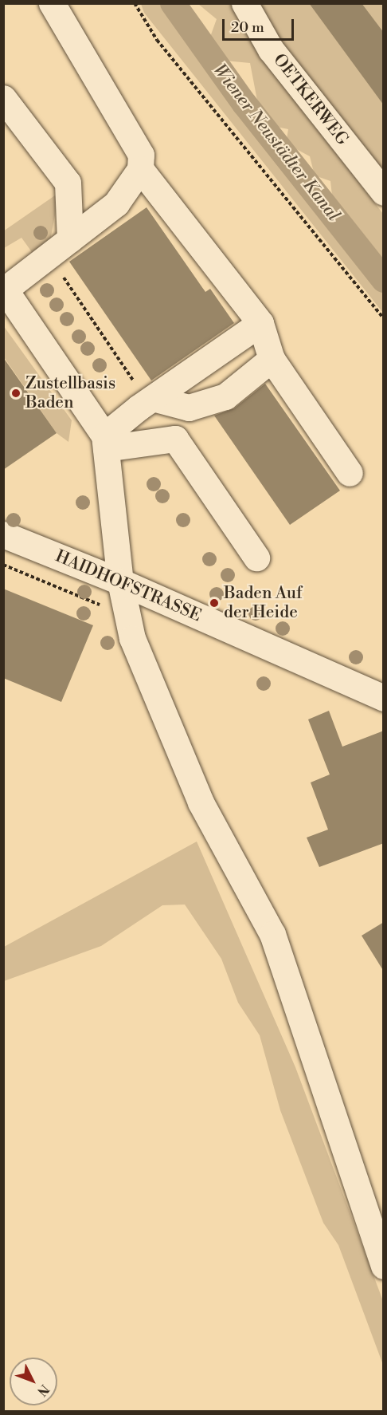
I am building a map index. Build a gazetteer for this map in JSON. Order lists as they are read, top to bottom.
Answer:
{
  "streets": {
    "street": ["OETKERWEG", "HAIDHOFSTRASSE"]
  },
  "water": ["Wiener Neustädter Kanal"],
  "places": ["Zustellbasis Baden", "Baden Auf der Heide"],
  "scale_bar": "20 m",
  "north": "bottom right"
}
